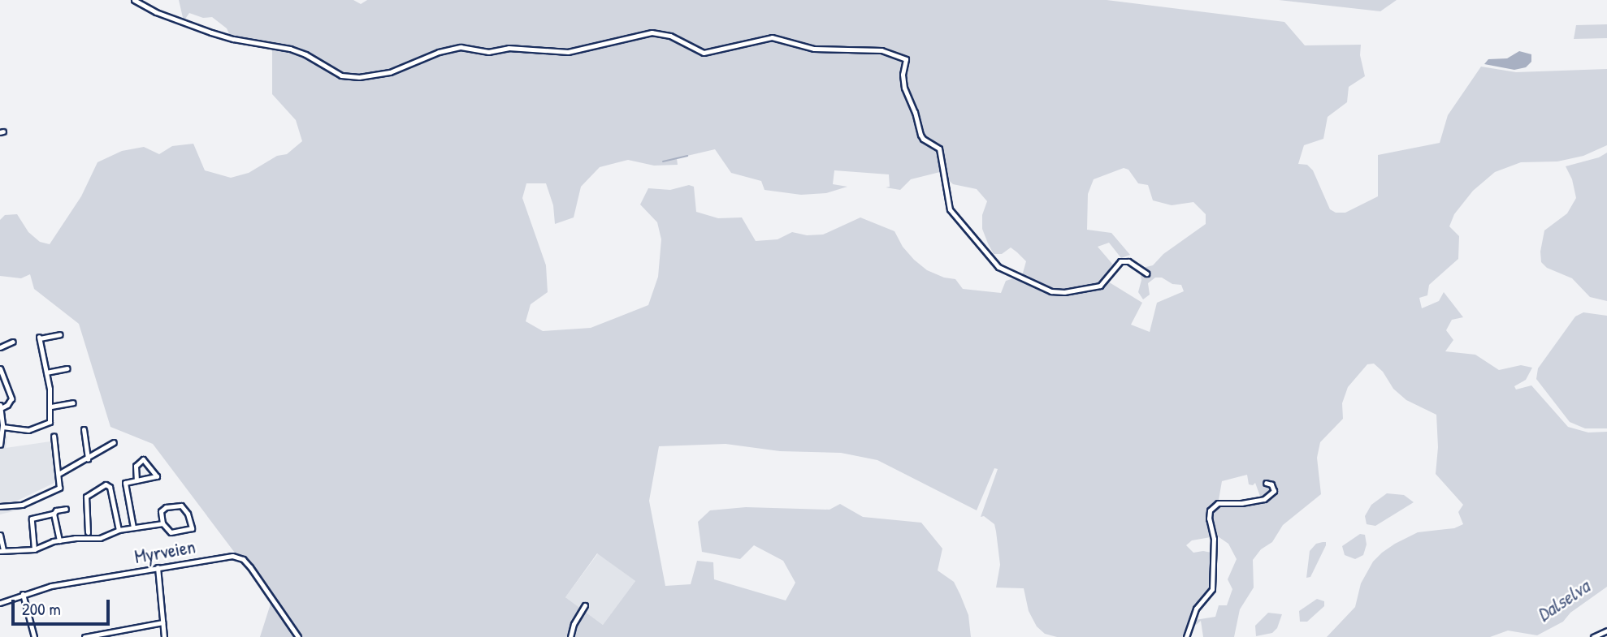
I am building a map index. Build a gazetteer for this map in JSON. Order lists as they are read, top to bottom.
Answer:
{
  "streets": {
    "street": ["Myrveien"]
  },
  "water": ["Dalselva"],
  "scale_bar": "200 m"
}
